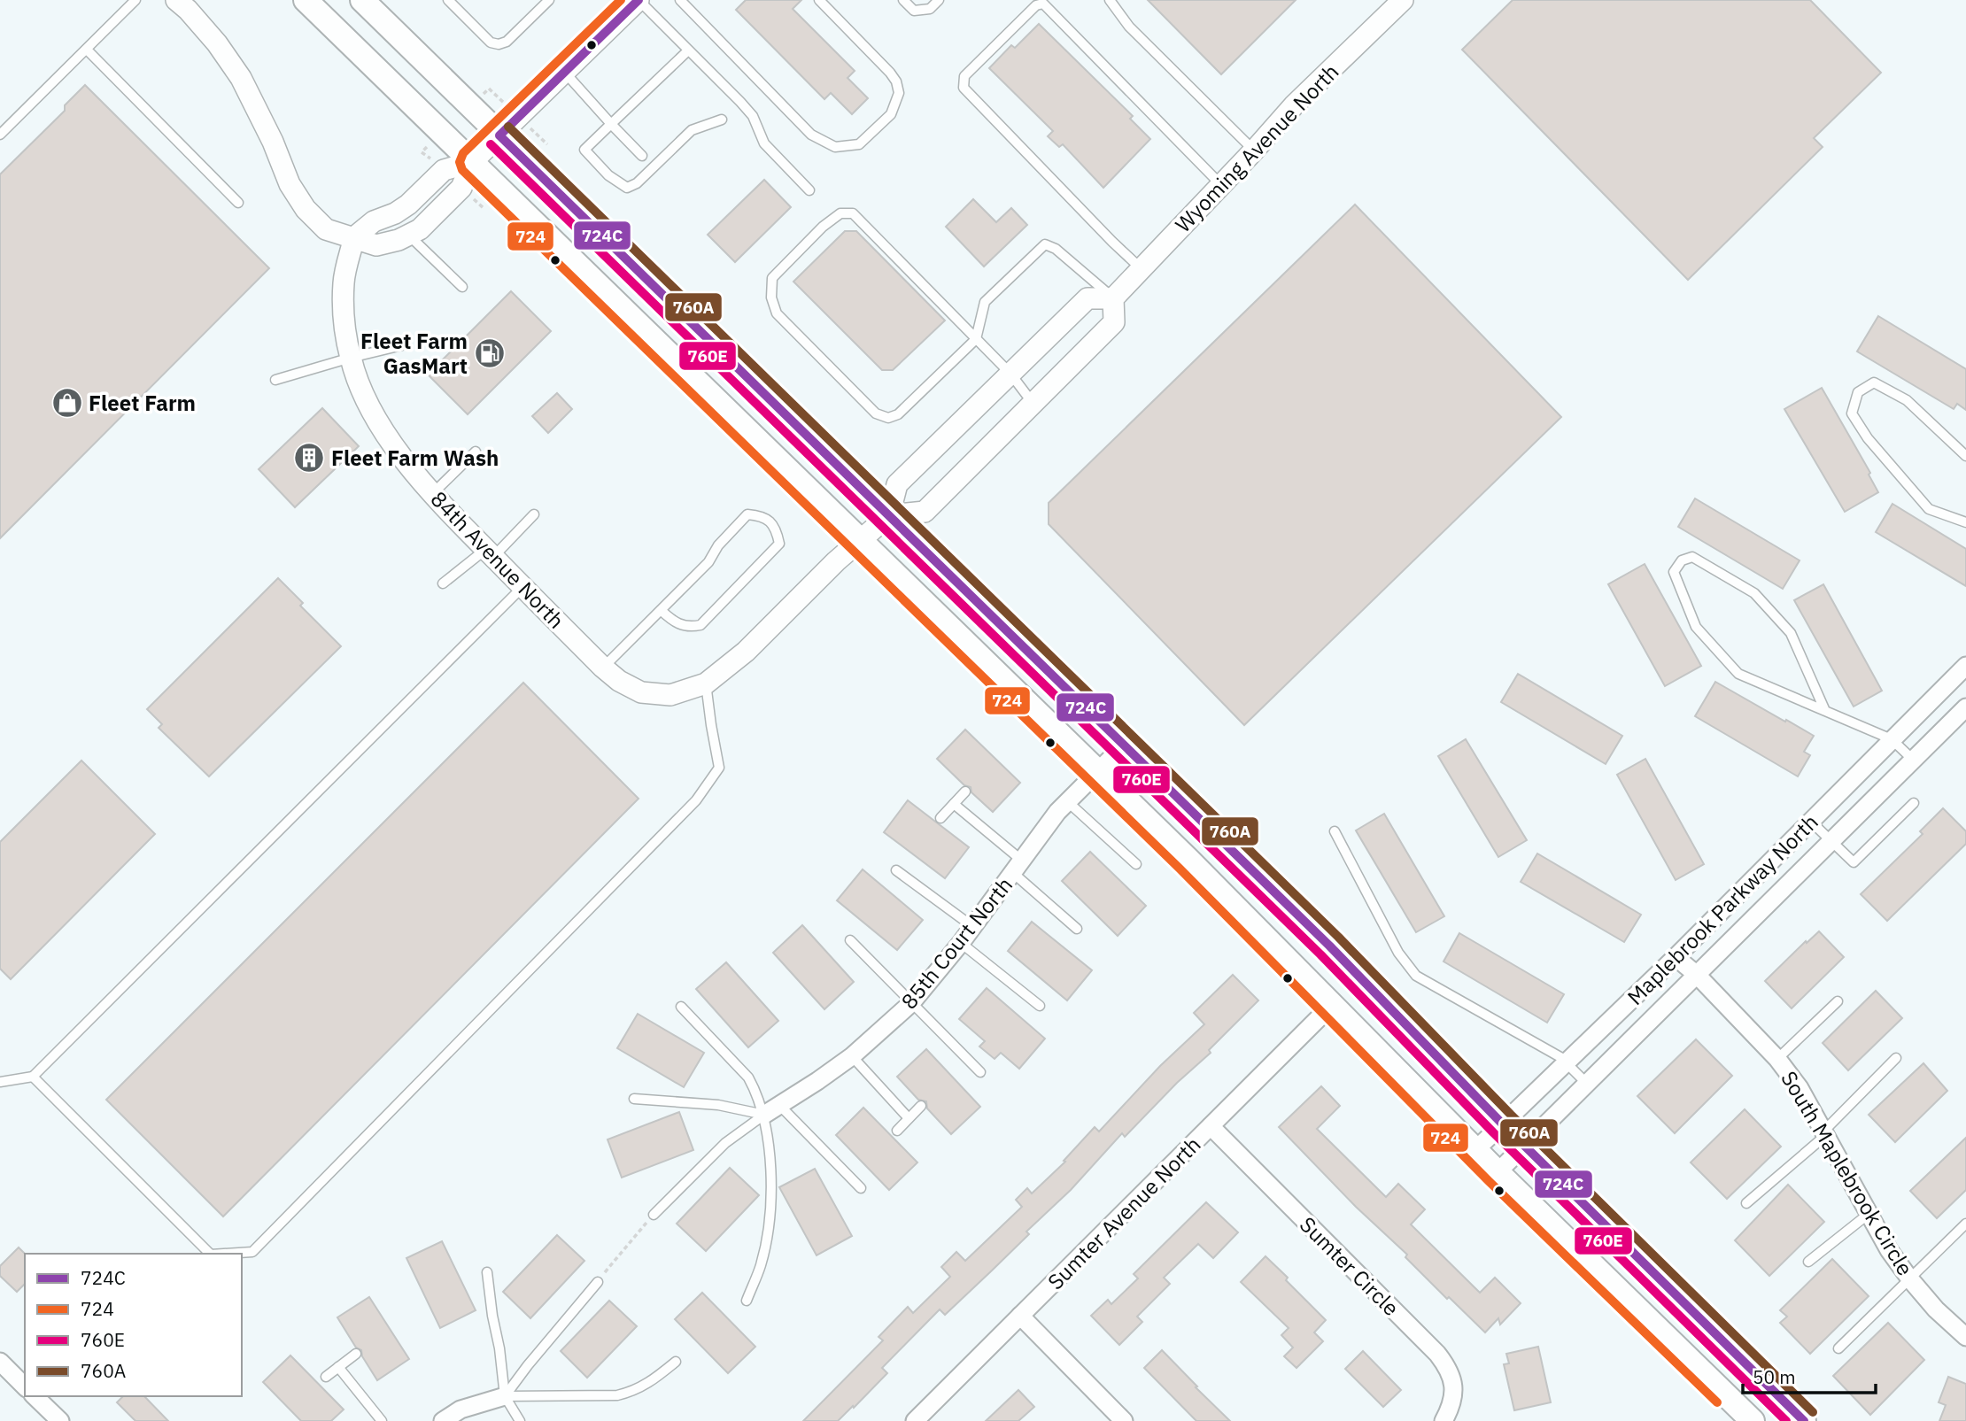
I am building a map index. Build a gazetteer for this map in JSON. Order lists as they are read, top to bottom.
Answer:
{
  "streets": {
    "street": [
      "Wyoming Avenue North",
      "84th Avenue North",
      "Maplebrook Parkway North",
      "85th Court North",
      "South Maplebrook Circle",
      "Sumter Avenue North",
      "Sumter Circle"
    ]
  },
  "crossings": [
    ["Maplebrook Parkway North", "South Maplebrook Circle"],
    ["Sumter Avenue North", "Sumter Circle"]
  ],
  "places": {
    "fuel station": ["Fleet Farm GasMart"],
    "shop": ["Fleet Farm"],
    "building": ["Fleet Farm Wash"]
  },
  "lines": [
    "transit line 724C",
    "transit line 724",
    "transit line 760A",
    "transit line 760E"
  ],
  "legend": [
    "724C",
    "724",
    "760E",
    "760A"
  ],
  "scale_bar": "50 m"
}
